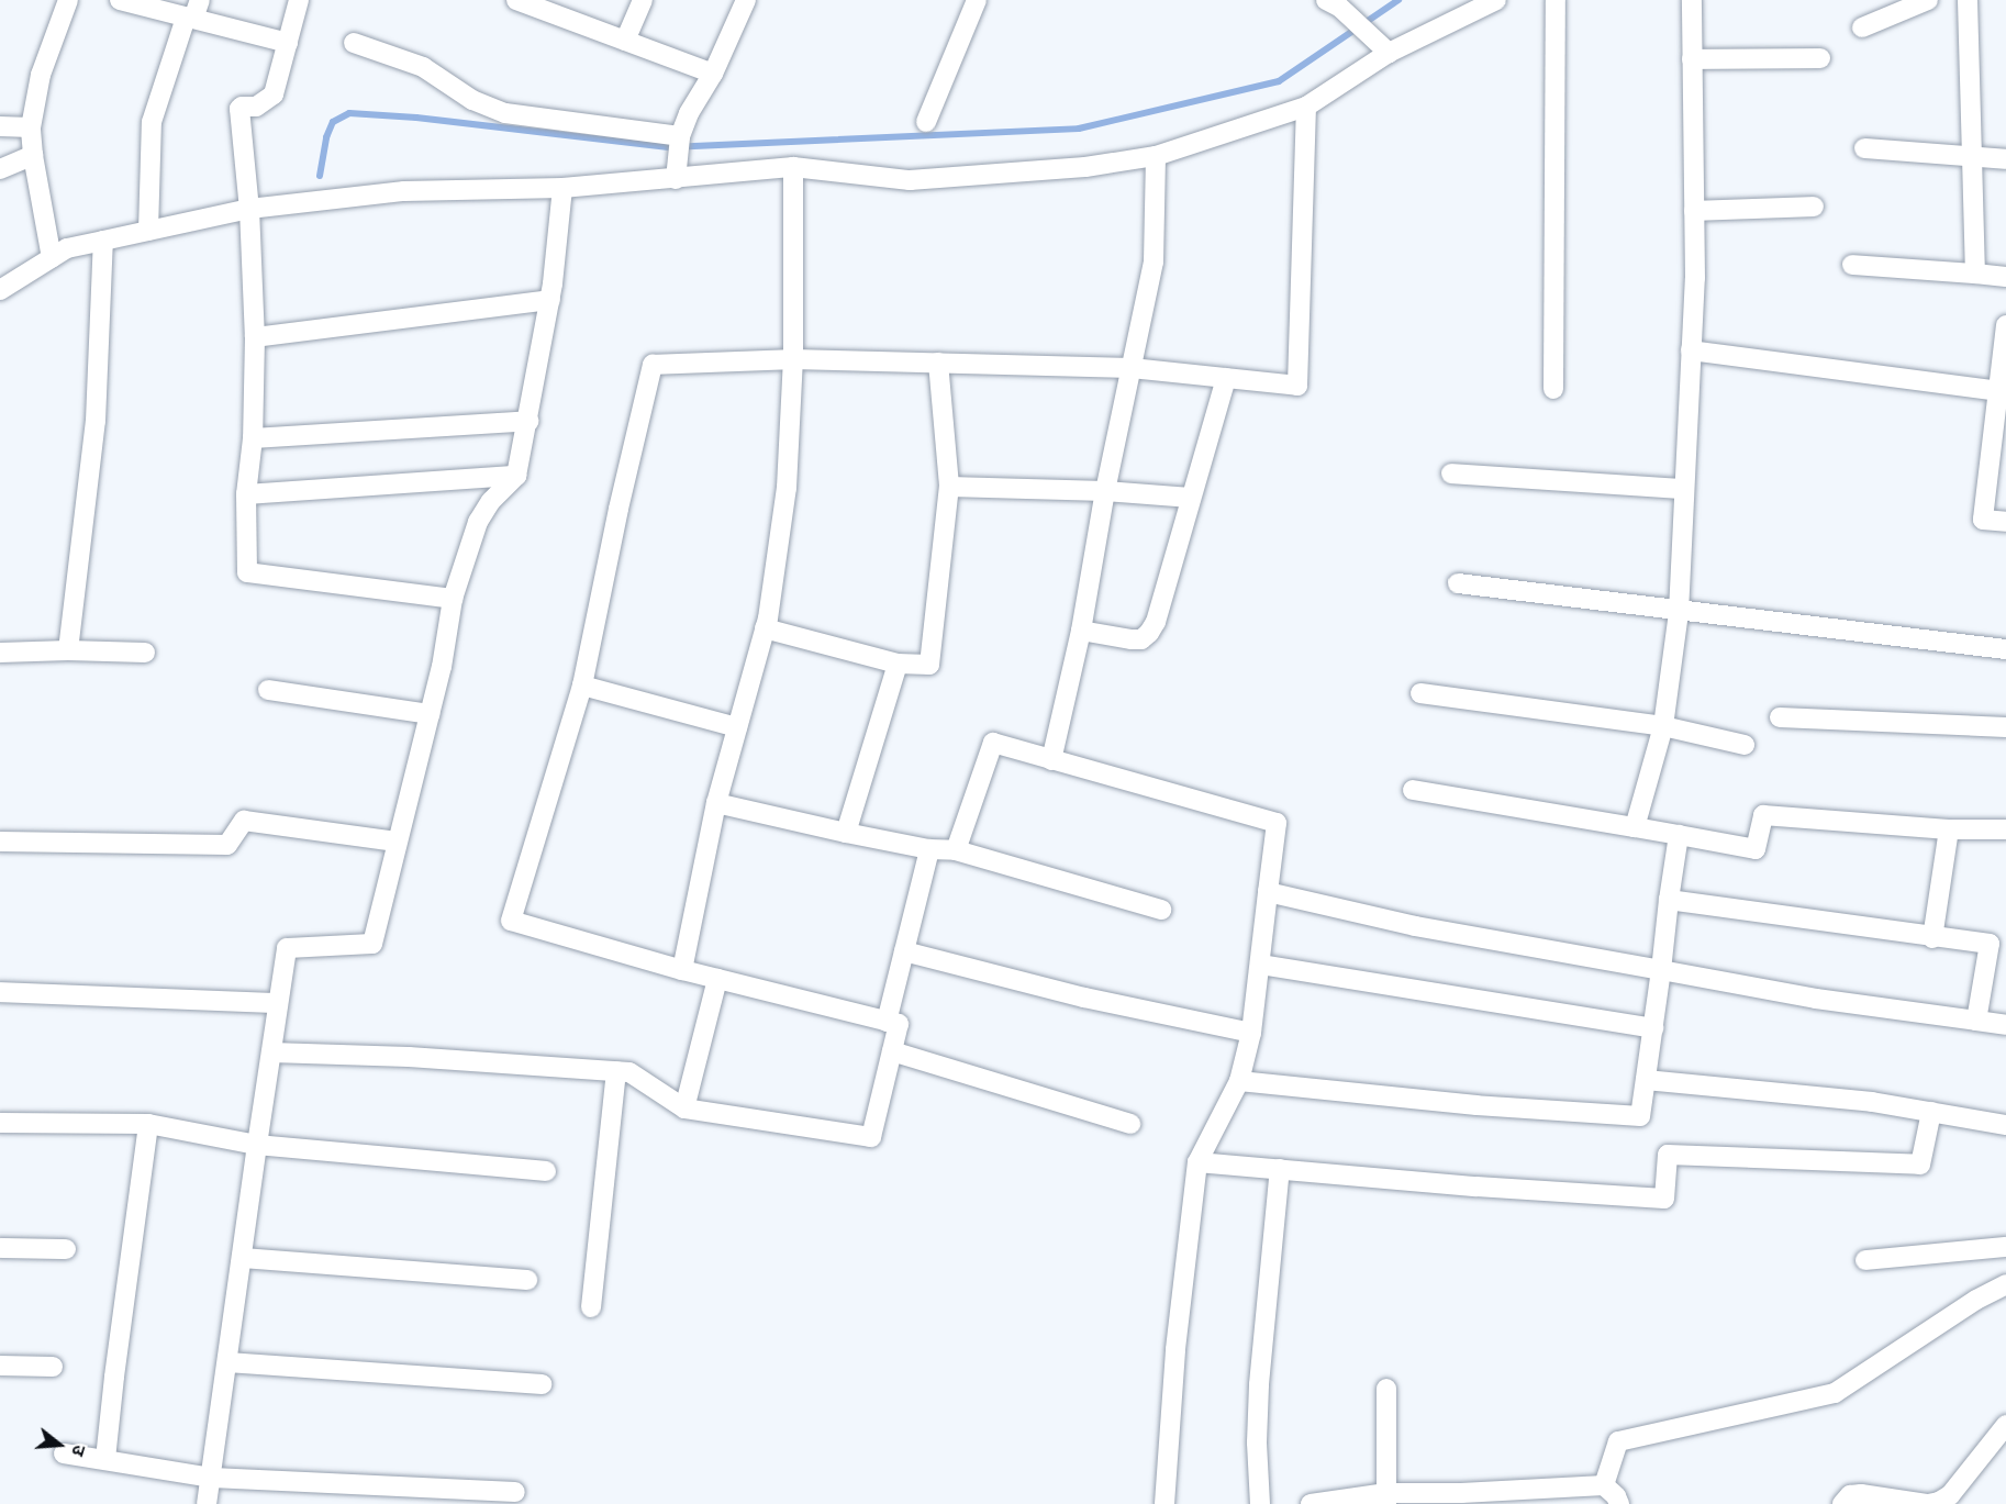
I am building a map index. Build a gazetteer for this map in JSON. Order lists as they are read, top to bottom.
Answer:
{
  "north": "right"
}
